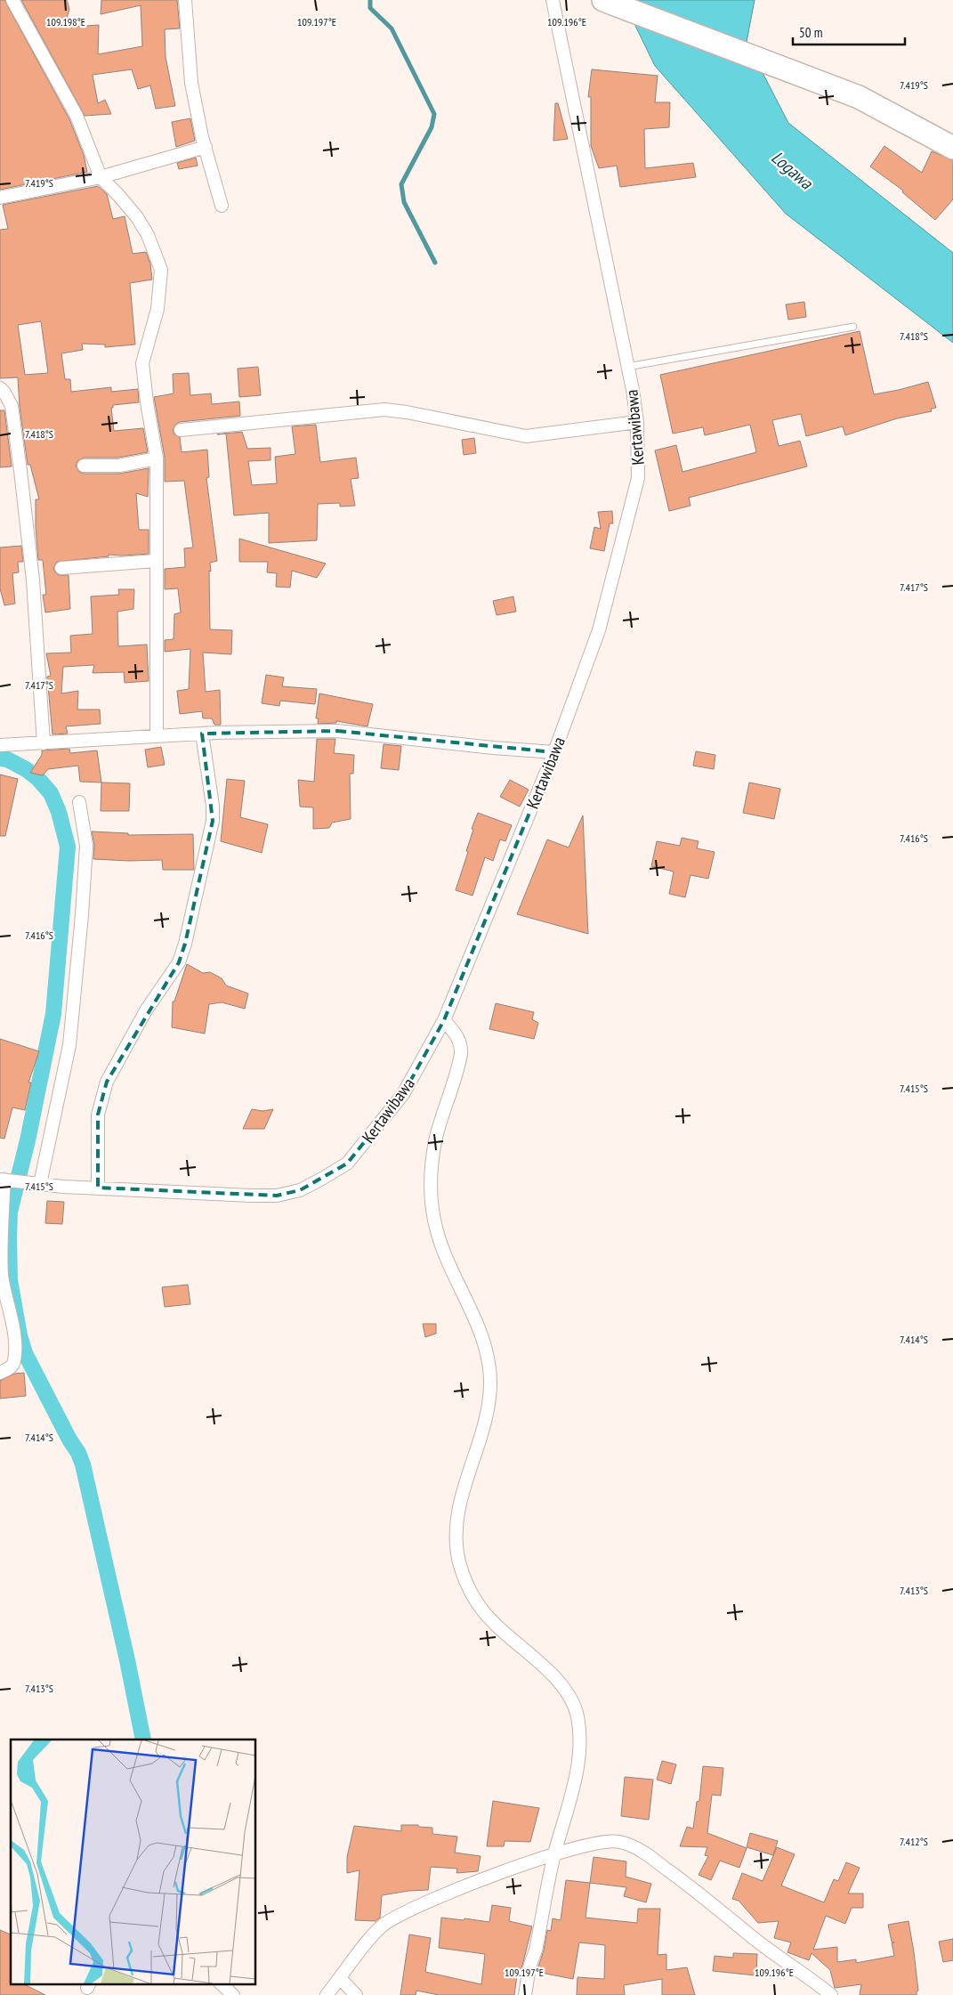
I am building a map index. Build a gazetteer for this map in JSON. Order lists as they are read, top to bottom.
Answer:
{
  "streets": {
    "street": ["Kertawibawa"]
  },
  "water": ["Logawa"],
  "scale_bar": "50 m",
  "coordinates": [
    "109.198°E",
    "109.197°E",
    "109.196°E",
    "7.419°S",
    "7.418°S",
    "7.417°S",
    "7.416°S",
    "7.415°S",
    "7.414°S",
    "7.413°S",
    "7.412°S"
  ]
}
